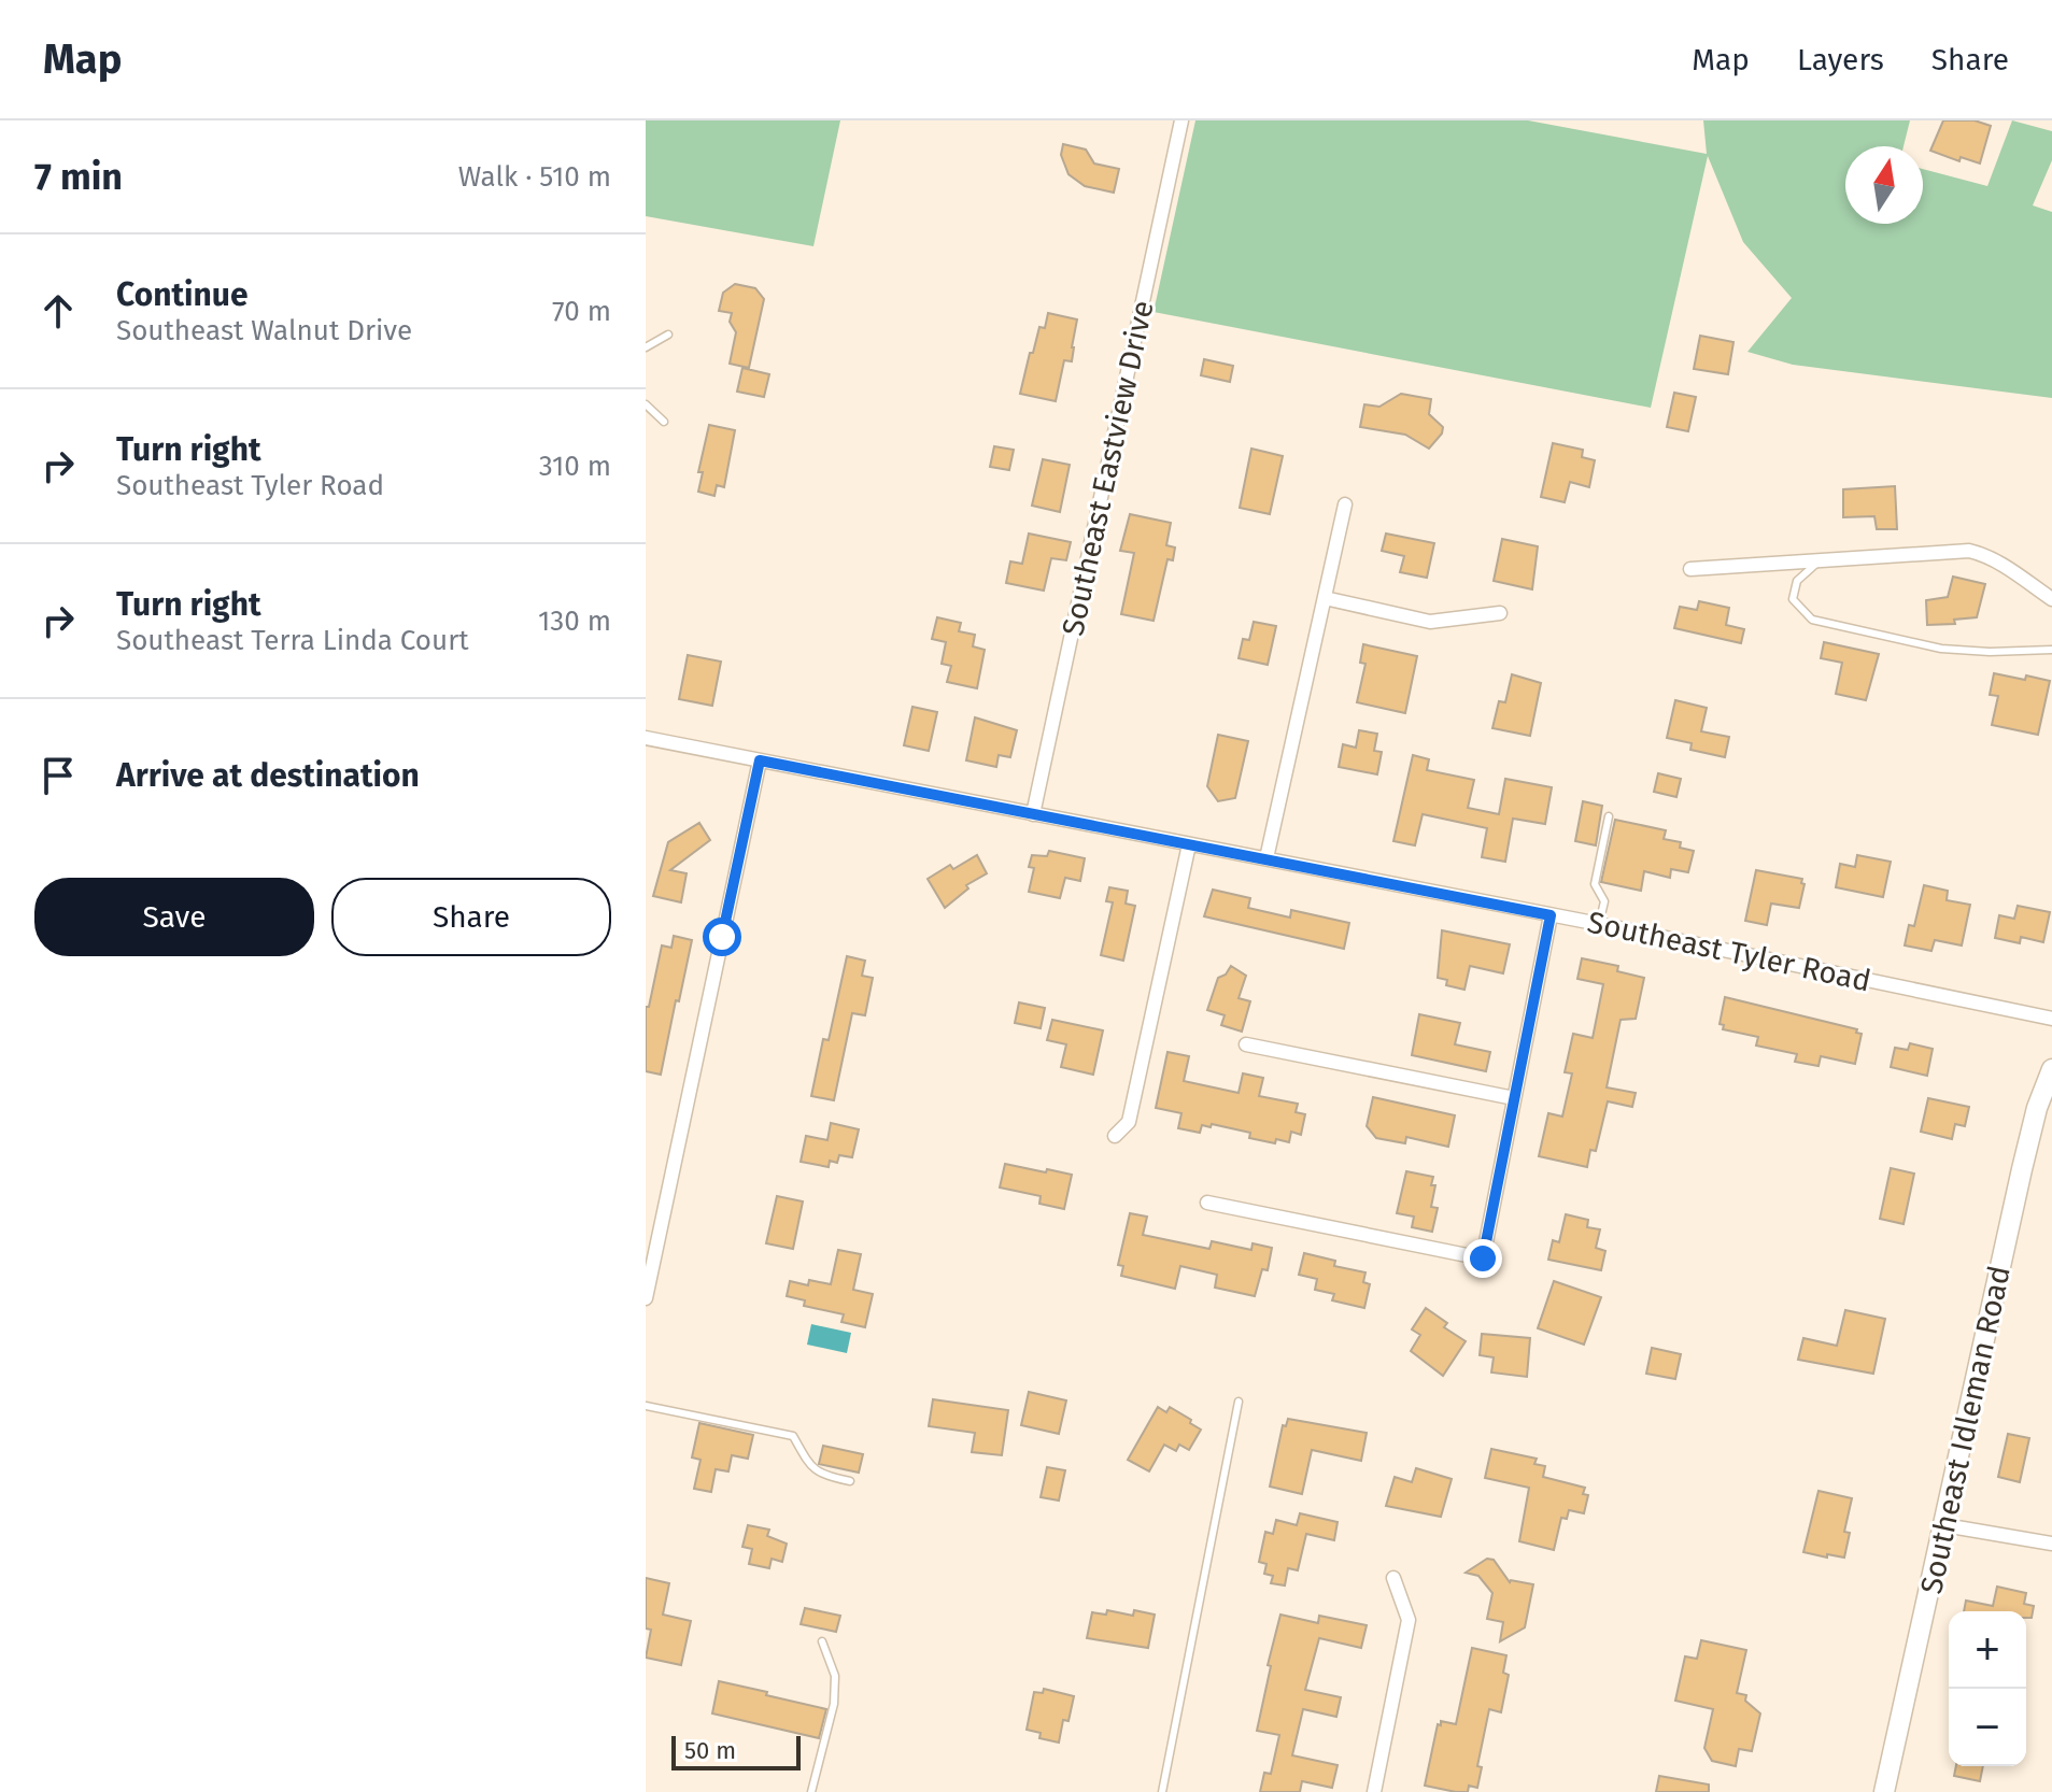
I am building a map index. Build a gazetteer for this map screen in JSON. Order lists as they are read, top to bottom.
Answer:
{
  "streets": {
    "main road": ["Southeast Idleman Road"],
    "street": ["Southeast Eastview Drive", "Southeast Tyler Road"]
  },
  "crossings": [
    ["Southeast Eastview Drive", "Southeast Tyler Road"]
  ],
  "scale_bar": "50 m",
  "north": "top",
  "page": {
    "header": "Map",
    "nav": ["Map", "Layers", "Share"],
    "heading": ["7 min", "Walk · 510 m"],
    "list": [
      ["Continue", "Southeast Walnut Drive", "70 m"],
      ["Turn right", "Southeast Tyler Road", "310 m"],
      ["Turn right", "Southeast Terra Linda Court", "130 m"],
      "Arrive at destination"
    ],
    "buttons": ["Save", "Share"],
    "map_buttons": ["+", "−"],
    "scale": "50 m"
  }
}
